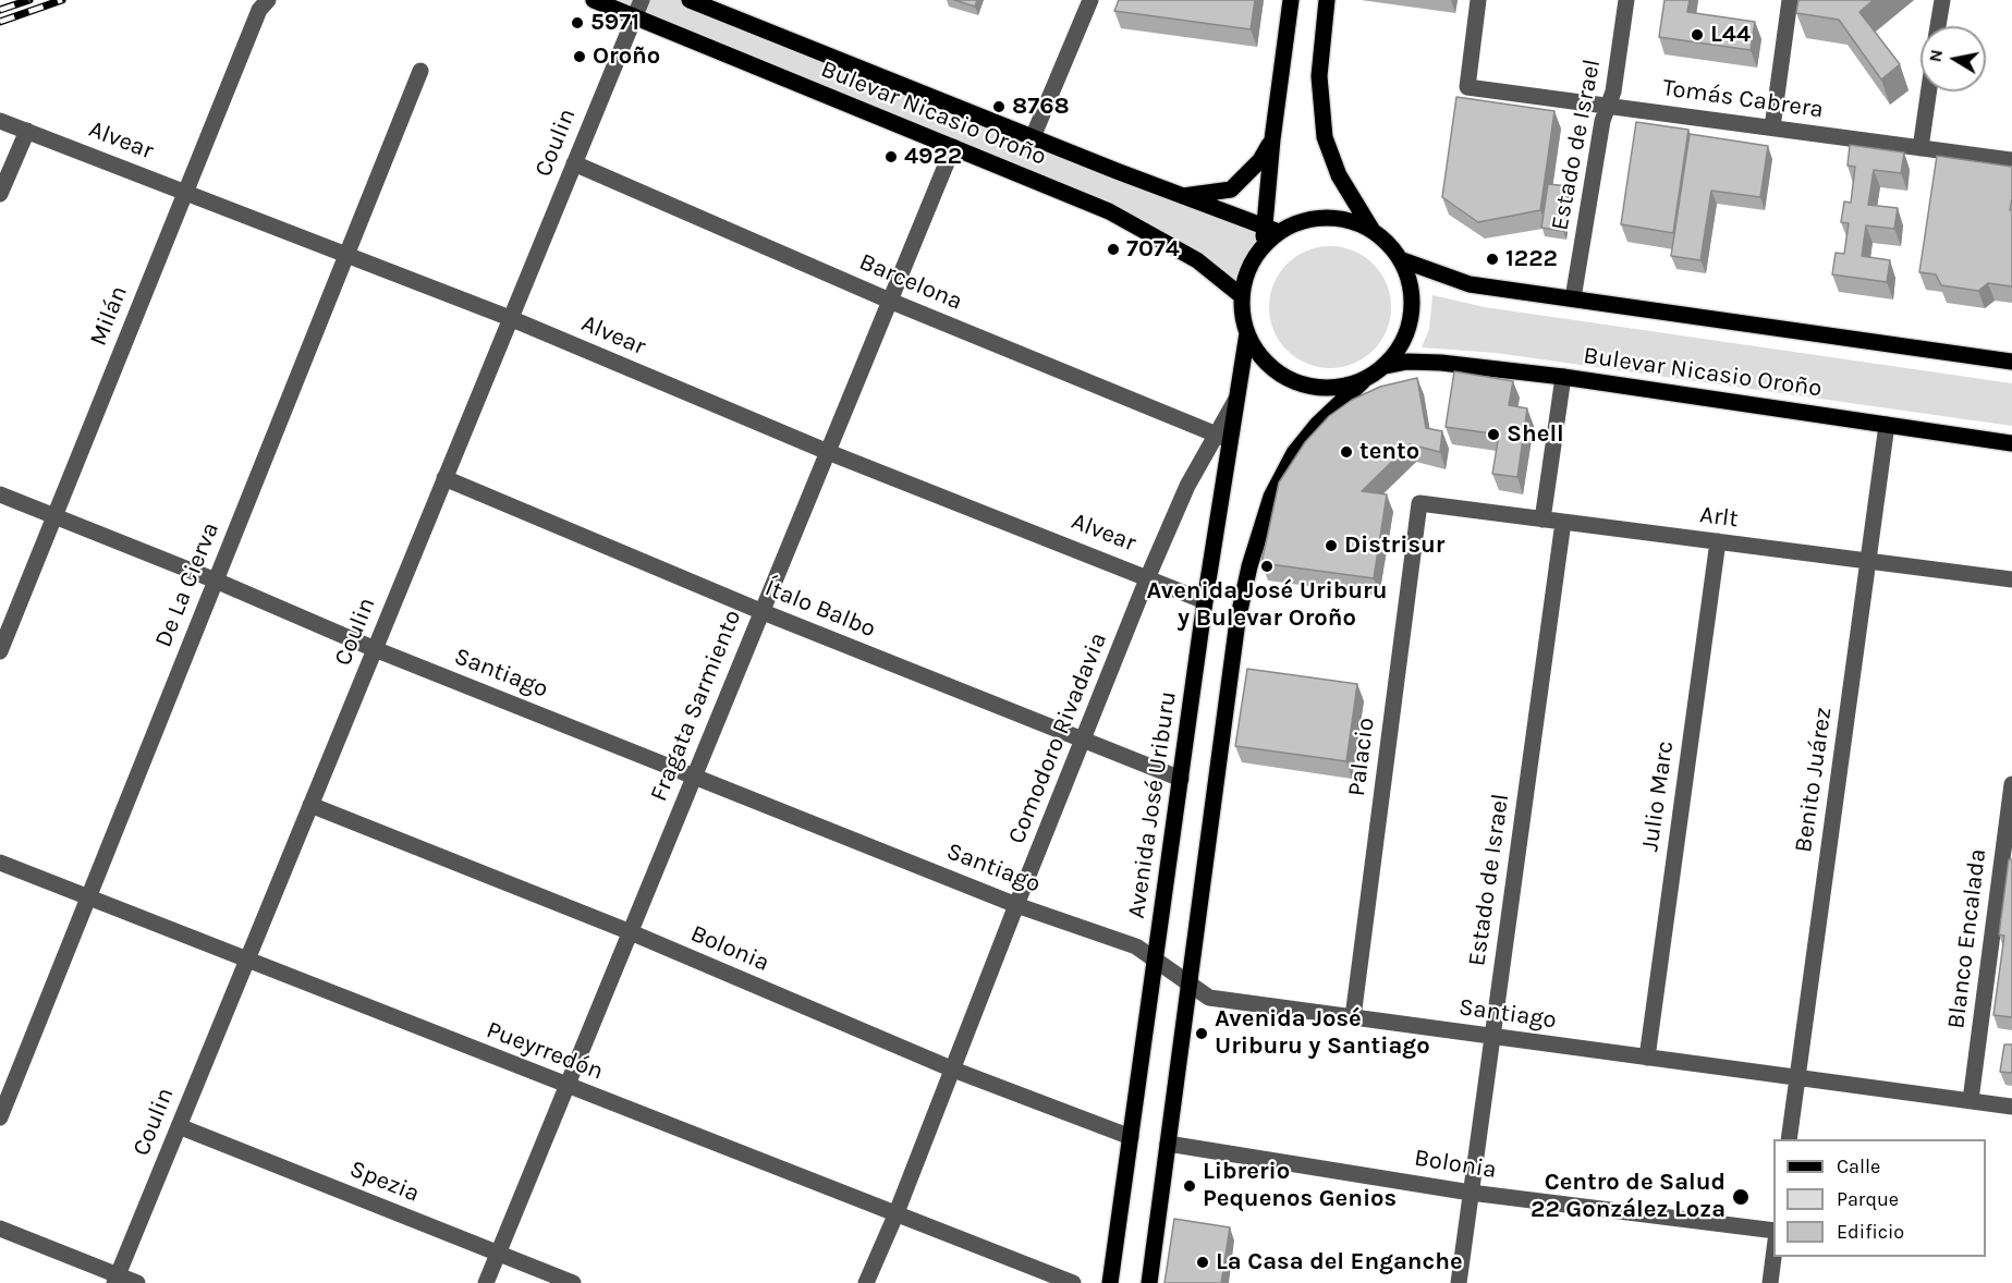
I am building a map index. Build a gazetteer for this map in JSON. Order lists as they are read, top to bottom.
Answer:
{
  "streets": {
    "main road": ["Bulevar Nicasio Oroño", "Avenida José Uriburu"],
    "street": [
      "Tomás Cabrera",
      "Alvear",
      "Coulin",
      "Estado de Israel",
      "Barcelona",
      "Milán",
      "Arlt",
      "De La Cierva",
      "Ítalo Balbo",
      "Santiago",
      "Fragata Sarmiento",
      "Comodoro Rivadavia",
      "Palacio",
      "Benito Juárez",
      "Julio Marc",
      "Blanco Encalada",
      "Bolonia",
      "Pueyrredón",
      "Spezia"
    ]
  },
  "crossings": [
    ["Tomás Cabrera", "Estado de Israel"],
    ["Bulevar Nicasio Oroño", "Coulin"],
    ["Bulevar Nicasio Oroño", "Fragata Sarmiento"],
    ["Bulevar Nicasio Oroño", "Benito Juárez"],
    ["Bulevar Nicasio Oroño", "Avenida José Uriburu"],
    ["Alvear", "Coulin"],
    ["Alvear", "Milán"],
    ["Alvear", "De La Cierva"],
    ["Alvear", "Fragata Sarmiento"],
    ["Alvear", "Comodoro Rivadavia"],
    ["Alvear", "Avenida José Uriburu"],
    ["Coulin", "Barcelona"],
    ["Coulin", "Ítalo Balbo"],
    ["Coulin", "Santiago"],
    ["Coulin", "Bolonia"],
    ["Coulin", "Pueyrredón"],
    ["Coulin", "Spezia"],
    ["Estado de Israel", "Arlt"],
    ["Estado de Israel", "Santiago"],
    ["Estado de Israel", "Bolonia"],
    ["Barcelona", "Fragata Sarmiento"],
    ["Barcelona", "Comodoro Rivadavia"],
    ["Barcelona", "Avenida José Uriburu"],
    ["Milán", "Santiago"],
    ["Arlt", "Palacio"],
    ["Arlt", "Benito Juárez"],
    ["Arlt", "Julio Marc"],
    ["De La Cierva", "Santiago"],
    ["De La Cierva", "Pueyrredón"],
    ["Ítalo Balbo", "Fragata Sarmiento"],
    ["Ítalo Balbo", "Comodoro Rivadavia"],
    ["Ítalo Balbo", "Avenida José Uriburu"],
    ["Santiago", "Fragata Sarmiento"],
    ["Santiago", "Comodoro Rivadavia"],
    ["Santiago", "Palacio"],
    ["Santiago", "Benito Juárez"],
    ["Santiago", "Julio Marc"],
    ["Santiago", "Avenida José Uriburu"],
    ["Santiago", "Blanco Encalada"],
    ["Fragata Sarmiento", "Bolonia"],
    ["Fragata Sarmiento", "Pueyrredón"],
    ["Fragata Sarmiento", "Spezia"],
    ["Comodoro Rivadavia", "Avenida José Uriburu"],
    ["Comodoro Rivadavia", "Bolonia"],
    ["Comodoro Rivadavia", "Pueyrredón"],
    ["Avenida José Uriburu", "Bolonia"]
  ],
  "places": [
    "5971",
    "L44",
    "Oroño",
    "8768",
    "4922",
    "7074",
    "1222",
    "Shell",
    "tento",
    "Distrisur",
    "Avenida José Uriburu y Bulevar Oroño",
    "Avenida José Uriburu y Santiago",
    "Librerio Pequenos Genios",
    "Centro de Salud 22 González Loza",
    "La Casa del Enganche"
  ],
  "legend": ["Calle", "Parque", "Edificio"],
  "north": "left"
}
